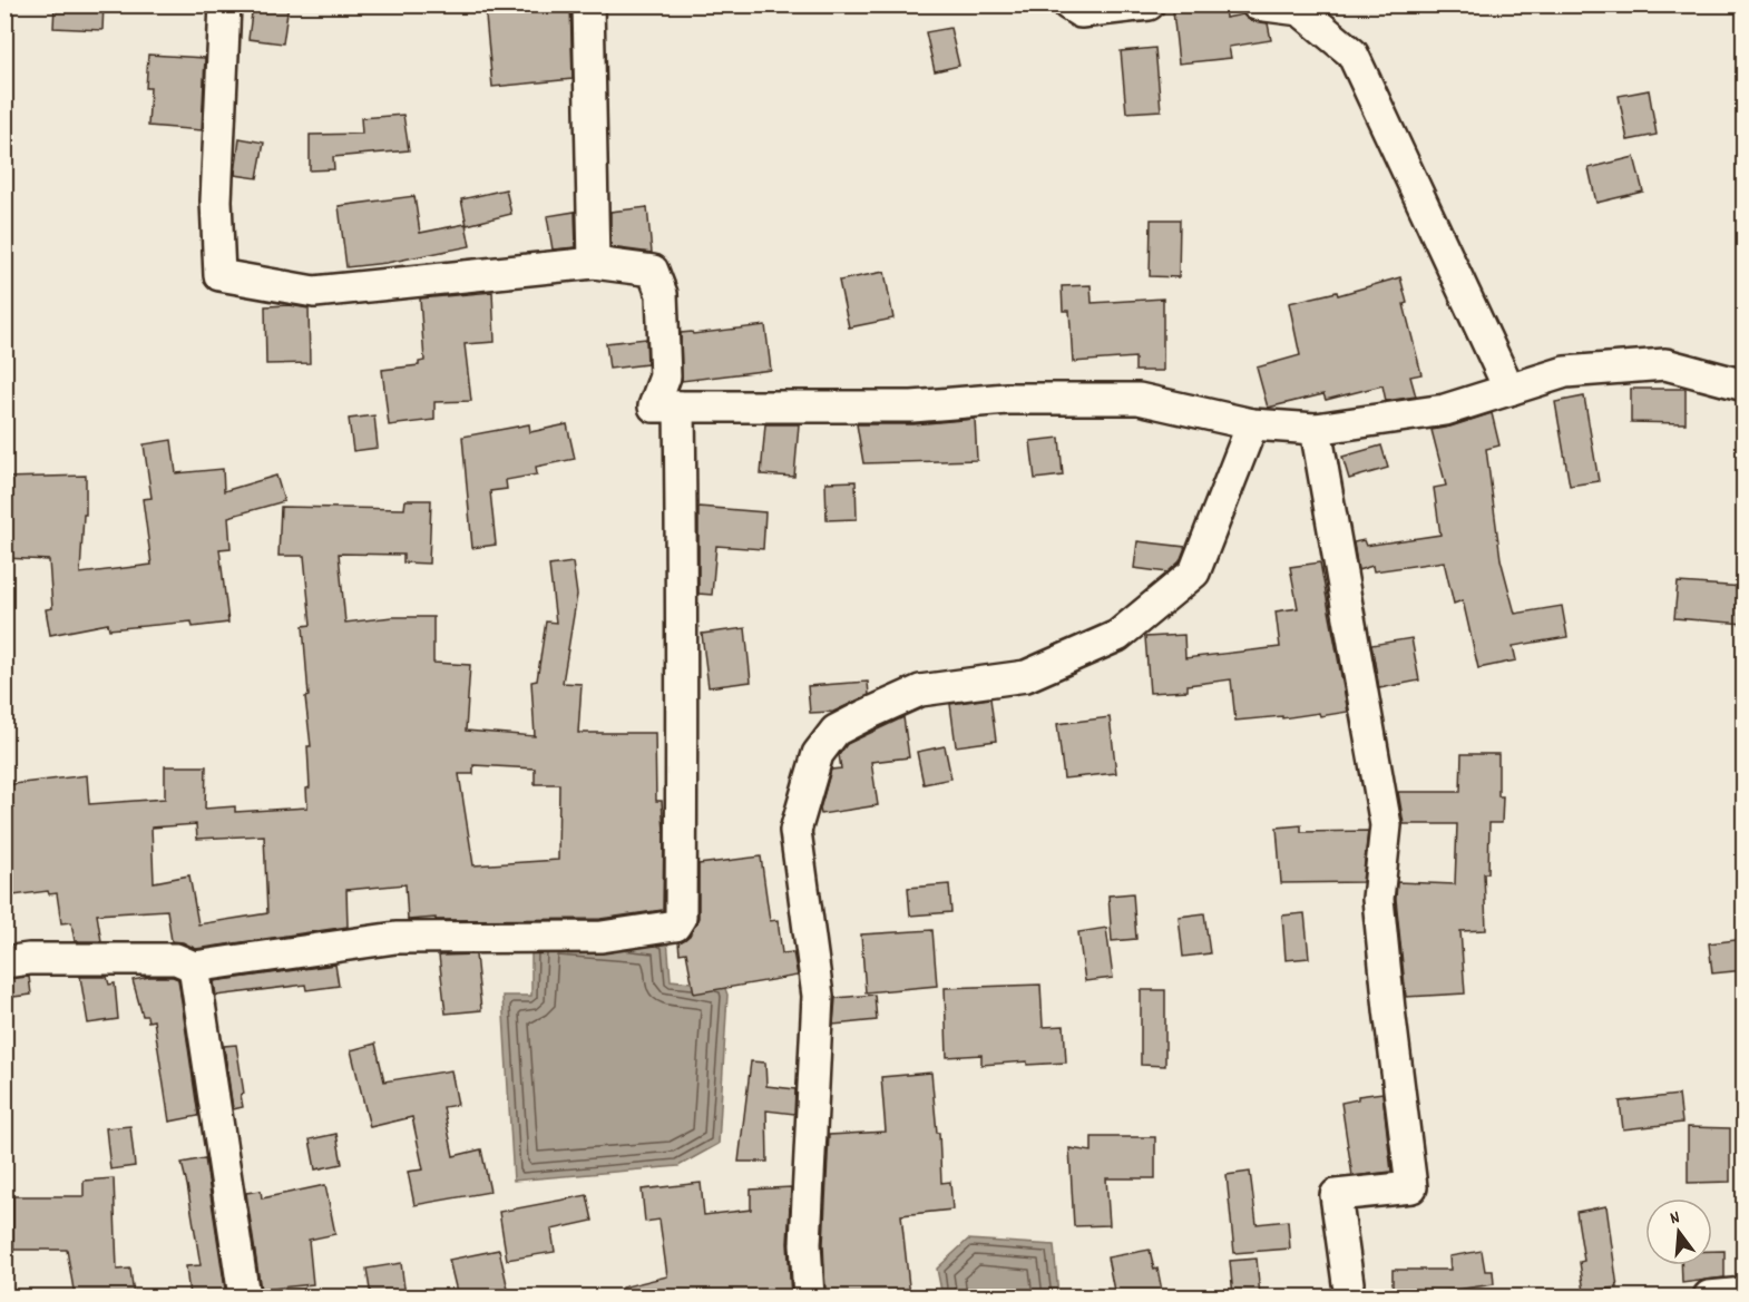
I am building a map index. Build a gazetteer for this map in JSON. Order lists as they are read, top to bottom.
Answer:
{
  "north": "top"
}
